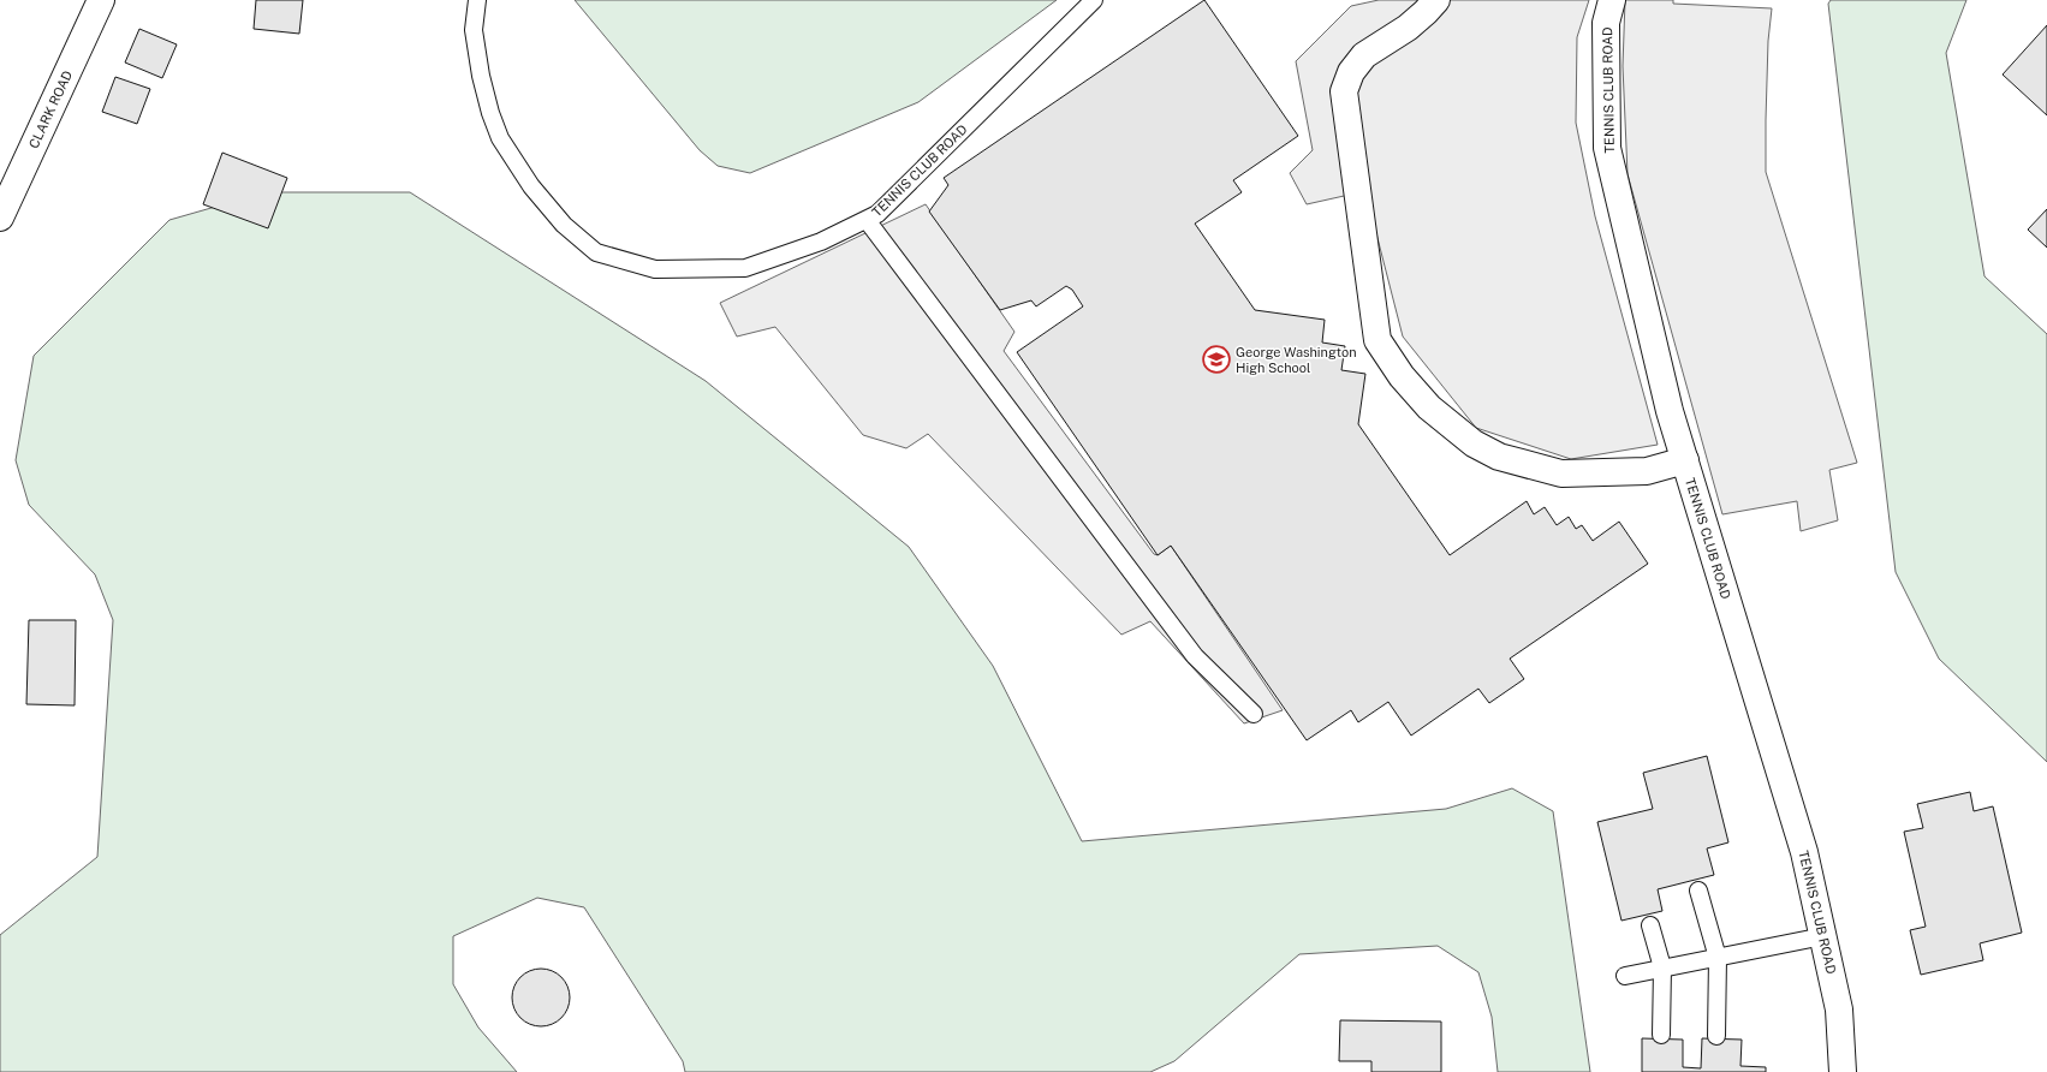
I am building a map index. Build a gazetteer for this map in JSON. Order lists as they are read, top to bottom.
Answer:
{
  "streets": {
    "street": ["TENNIS CLUB ROAD", "CLARK ROAD"]
  },
  "places": {
    "school or university": ["George Washington High School"]
  }
}
